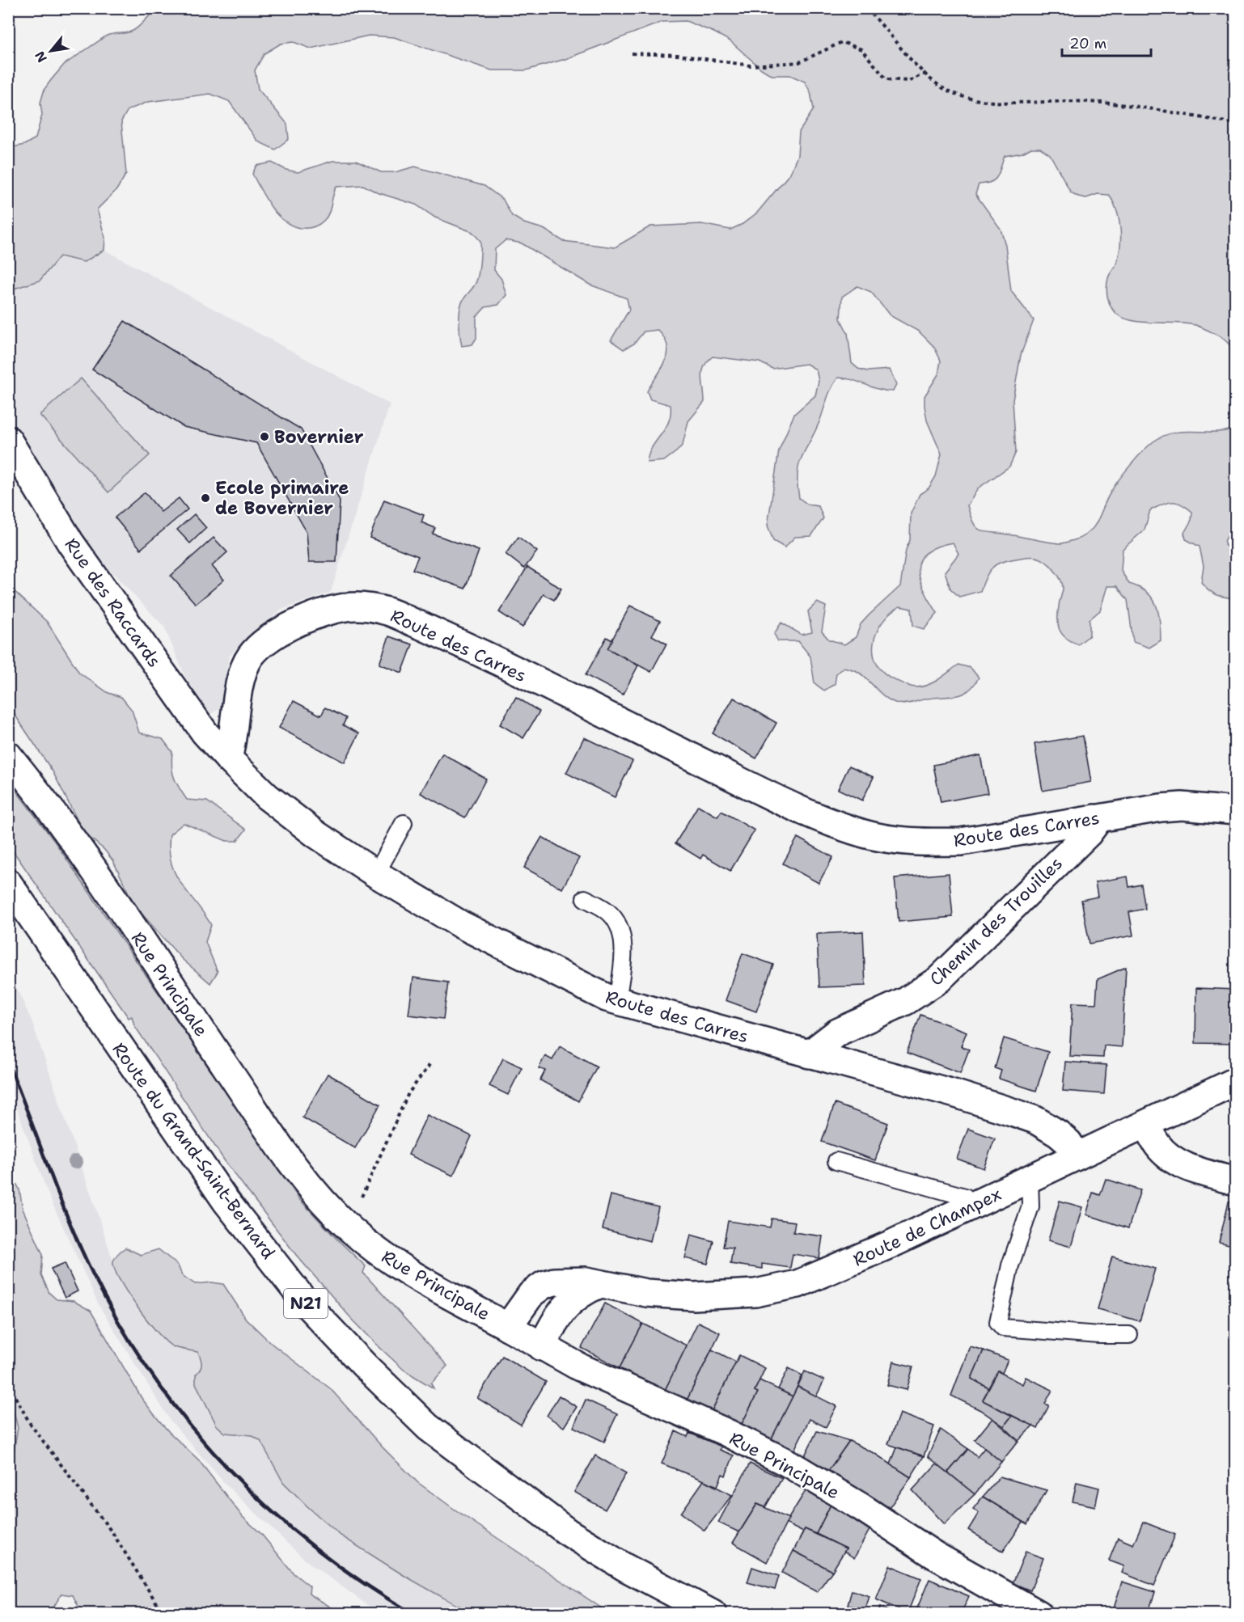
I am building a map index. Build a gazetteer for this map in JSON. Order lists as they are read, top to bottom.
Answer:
{
  "streets": {
    "street": [
      "Rue des Raccards",
      "Route des Carres",
      "Chemin des Trouilles",
      "Rue Principale",
      "Route du Grand-Saint-Bernard",
      "Route de Champex",
      "N21"
    ]
  },
  "crossings": [
    ["Rue des Raccards", "Route des Carres"],
    ["Route des Carres", "Chemin des Trouilles"],
    ["Route des Carres", "Route de Champex"],
    ["Rue Principale", "Route de Champex"]
  ],
  "places": ["Bovernier", "Ecole primaire de Bovernier"],
  "scale_bar": "20 m",
  "north": "bottom left"
}
